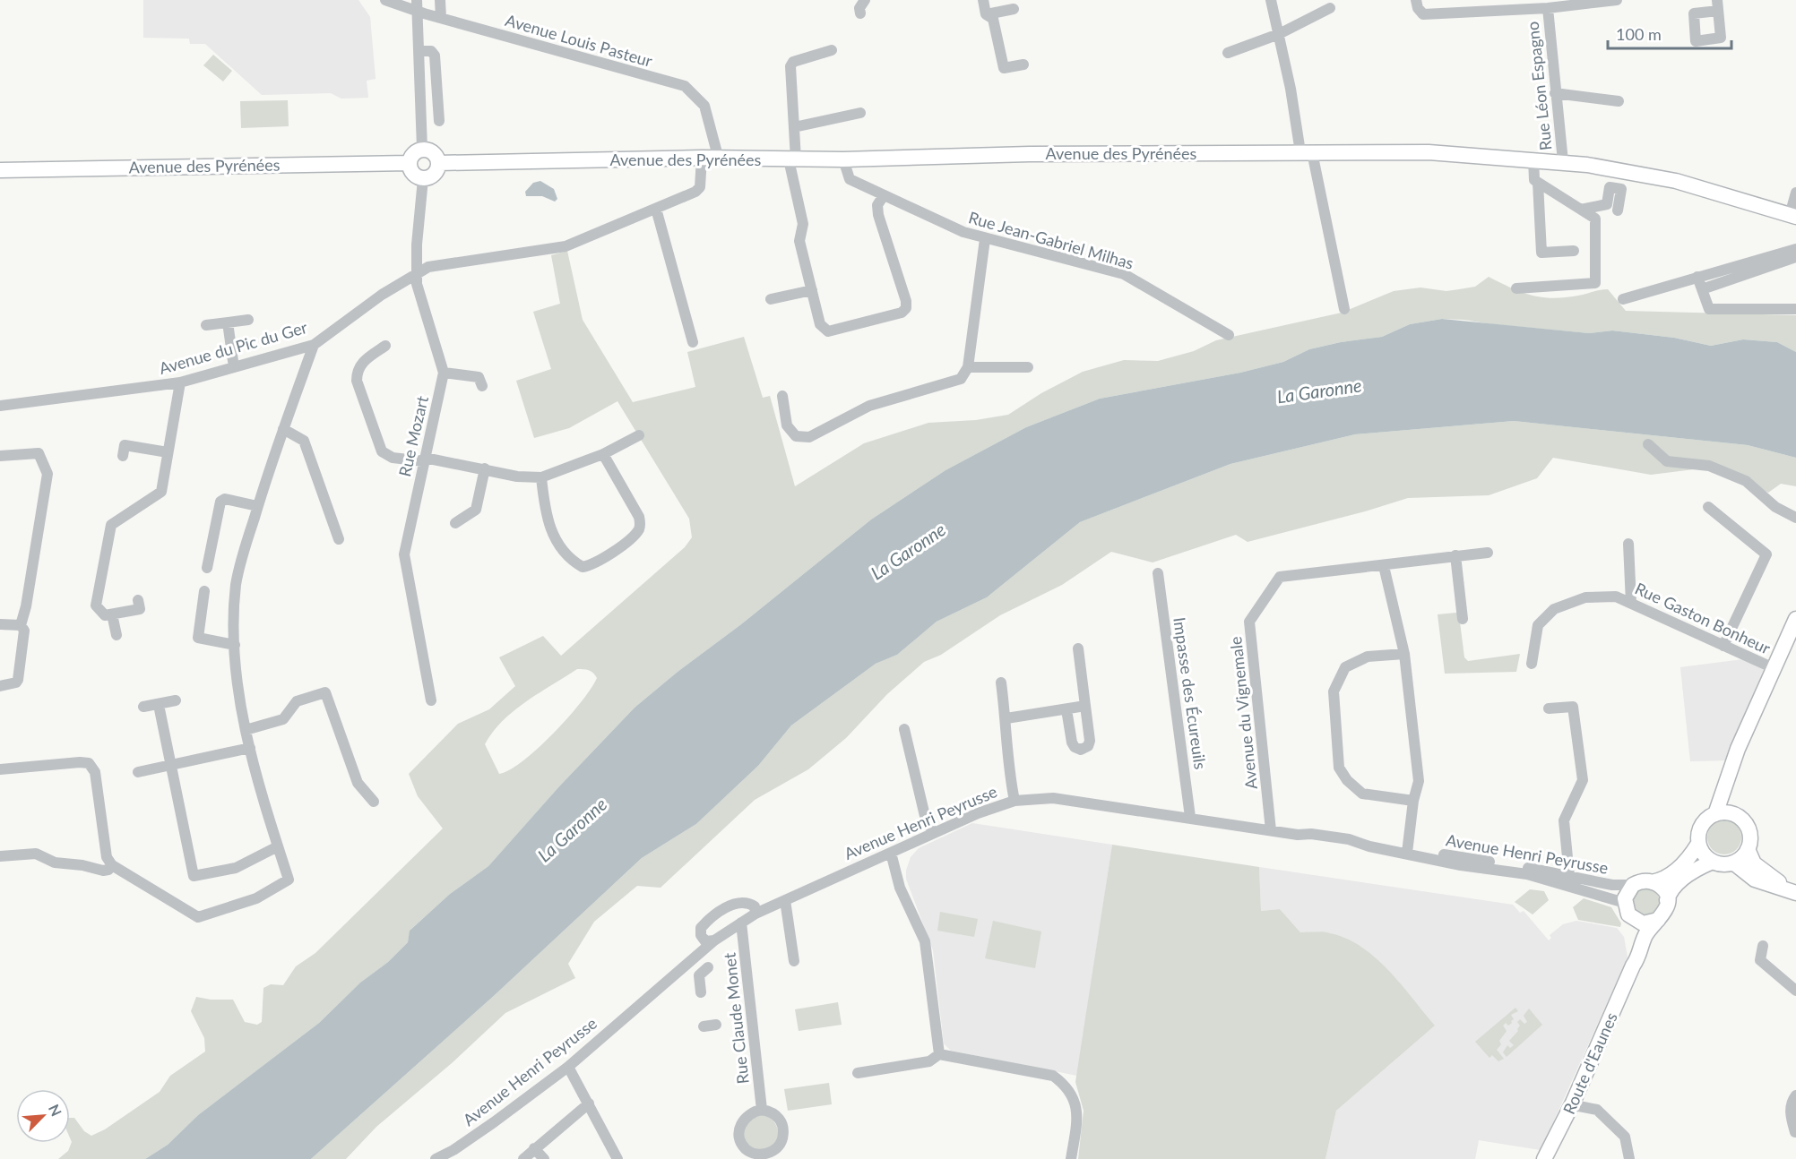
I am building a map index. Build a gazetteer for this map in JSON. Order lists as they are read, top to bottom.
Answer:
{
  "streets": {
    "main road": ["Avenue des Pyrénées", "Route d'Eaunes"],
    "street": [
      "Avenue Louis Pasteur",
      "Rue Léon Espagno",
      "Rue Jean-Gabriel Milhas",
      "Avenue du Pic du Ger",
      "Rue Mozart",
      "Rue Gaston Bonheur",
      "Impasse des Écureuils",
      "Avenue du Vignemale",
      "Avenue Henri Peyrusse",
      "Rue Claude Monet"
    ]
  },
  "crossings": [
    ["Avenue Louis Pasteur", "Avenue des Pyrénées"],
    ["Rue Léon Espagno", "Avenue des Pyrénées"],
    ["Avenue des Pyrénées", "Rue Jean-Gabriel Milhas"],
    ["Avenue des Pyrénées", "Avenue du Pic du Ger"],
    ["Avenue des Pyrénées", "Rue Mozart"],
    ["Avenue du Pic du Ger", "Rue Mozart"],
    ["Impasse des Écureuils", "Avenue Henri Peyrusse"],
    ["Avenue du Vignemale", "Avenue Henri Peyrusse"],
    ["Avenue Henri Peyrusse", "Rue Claude Monet"],
    ["Avenue Henri Peyrusse", "Route d'Eaunes"]
  ],
  "water": ["La Garonne"],
  "scale_bar": "100 m",
  "north": "top right"
}
